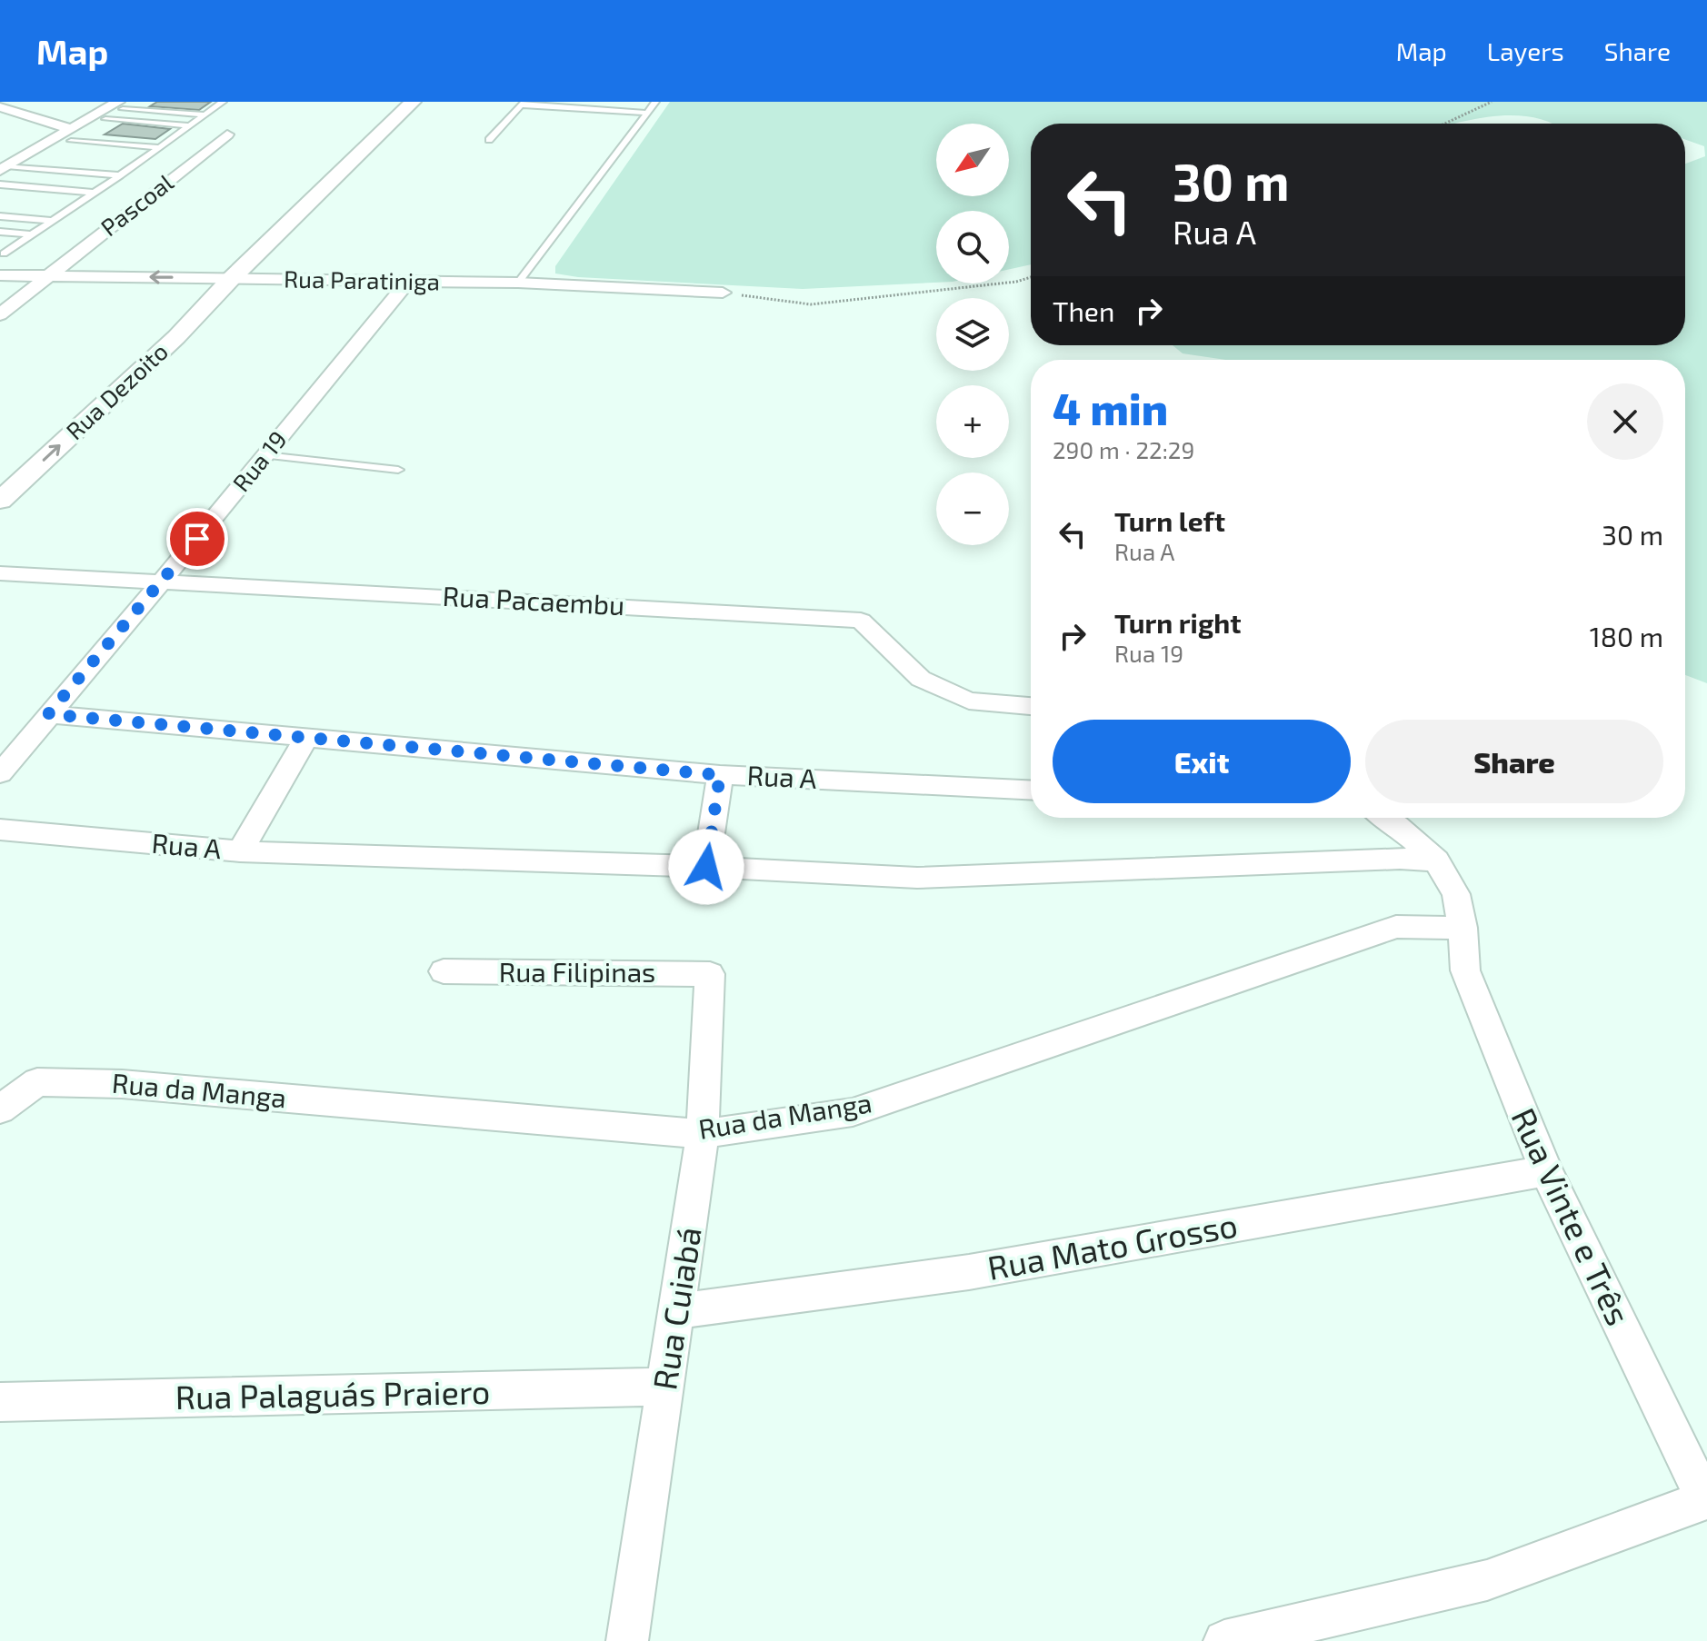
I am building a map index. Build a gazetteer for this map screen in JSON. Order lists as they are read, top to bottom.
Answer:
{
  "streets": {
    "street": [
      "Pascoal",
      "Rua Paratiniga",
      "Rua Dezoito",
      "Rua 19",
      "Rua Pacaembu",
      "Rua A",
      "Rua Filipinas",
      "Rua da Manga",
      "Rua Vinte e Três",
      "Rua Mato Grosso",
      "Rua Cuiabá",
      "Rua Palaguás Praiero"
    ]
  },
  "crossings": [
    ["Pascoal", "Rua Paratiniga"],
    ["Rua Paratiniga", "Rua Dezoito"],
    ["Rua Paratiniga", "Rua 19"],
    ["Rua 19", "Rua Pacaembu"],
    ["Rua 19", "Rua A"],
    ["Rua Filipinas", "Rua Cuiabá"],
    ["Rua da Manga", "Rua Vinte e Três"],
    ["Rua da Manga", "Rua Cuiabá"],
    ["Rua Vinte e Três", "Rua Mato Grosso"],
    ["Rua Mato Grosso", "Rua Cuiabá"],
    ["Rua Cuiabá", "Rua Palaguás Praiero"]
  ],
  "one_way": ["Rua Dezoito"],
  "north": "bottom left",
  "page": {
    "header": "Map",
    "nav": ["Map", "Layers", "Share"],
    "map_buttons": ["+", "−"],
    "turn": ["30 m", "Rua A"],
    "then": "Then",
    "heading": ["4 min", "290 m · 22:29"],
    "list": [
      {
        "name": "Turn left",
        "note": "Rua A",
        "value": "30 m"
      },
      {
        "name": "Turn right",
        "note": "Rua 19",
        "value": "180 m"
      }
    ],
    "buttons": ["Exit", "Share"]
  }
}
